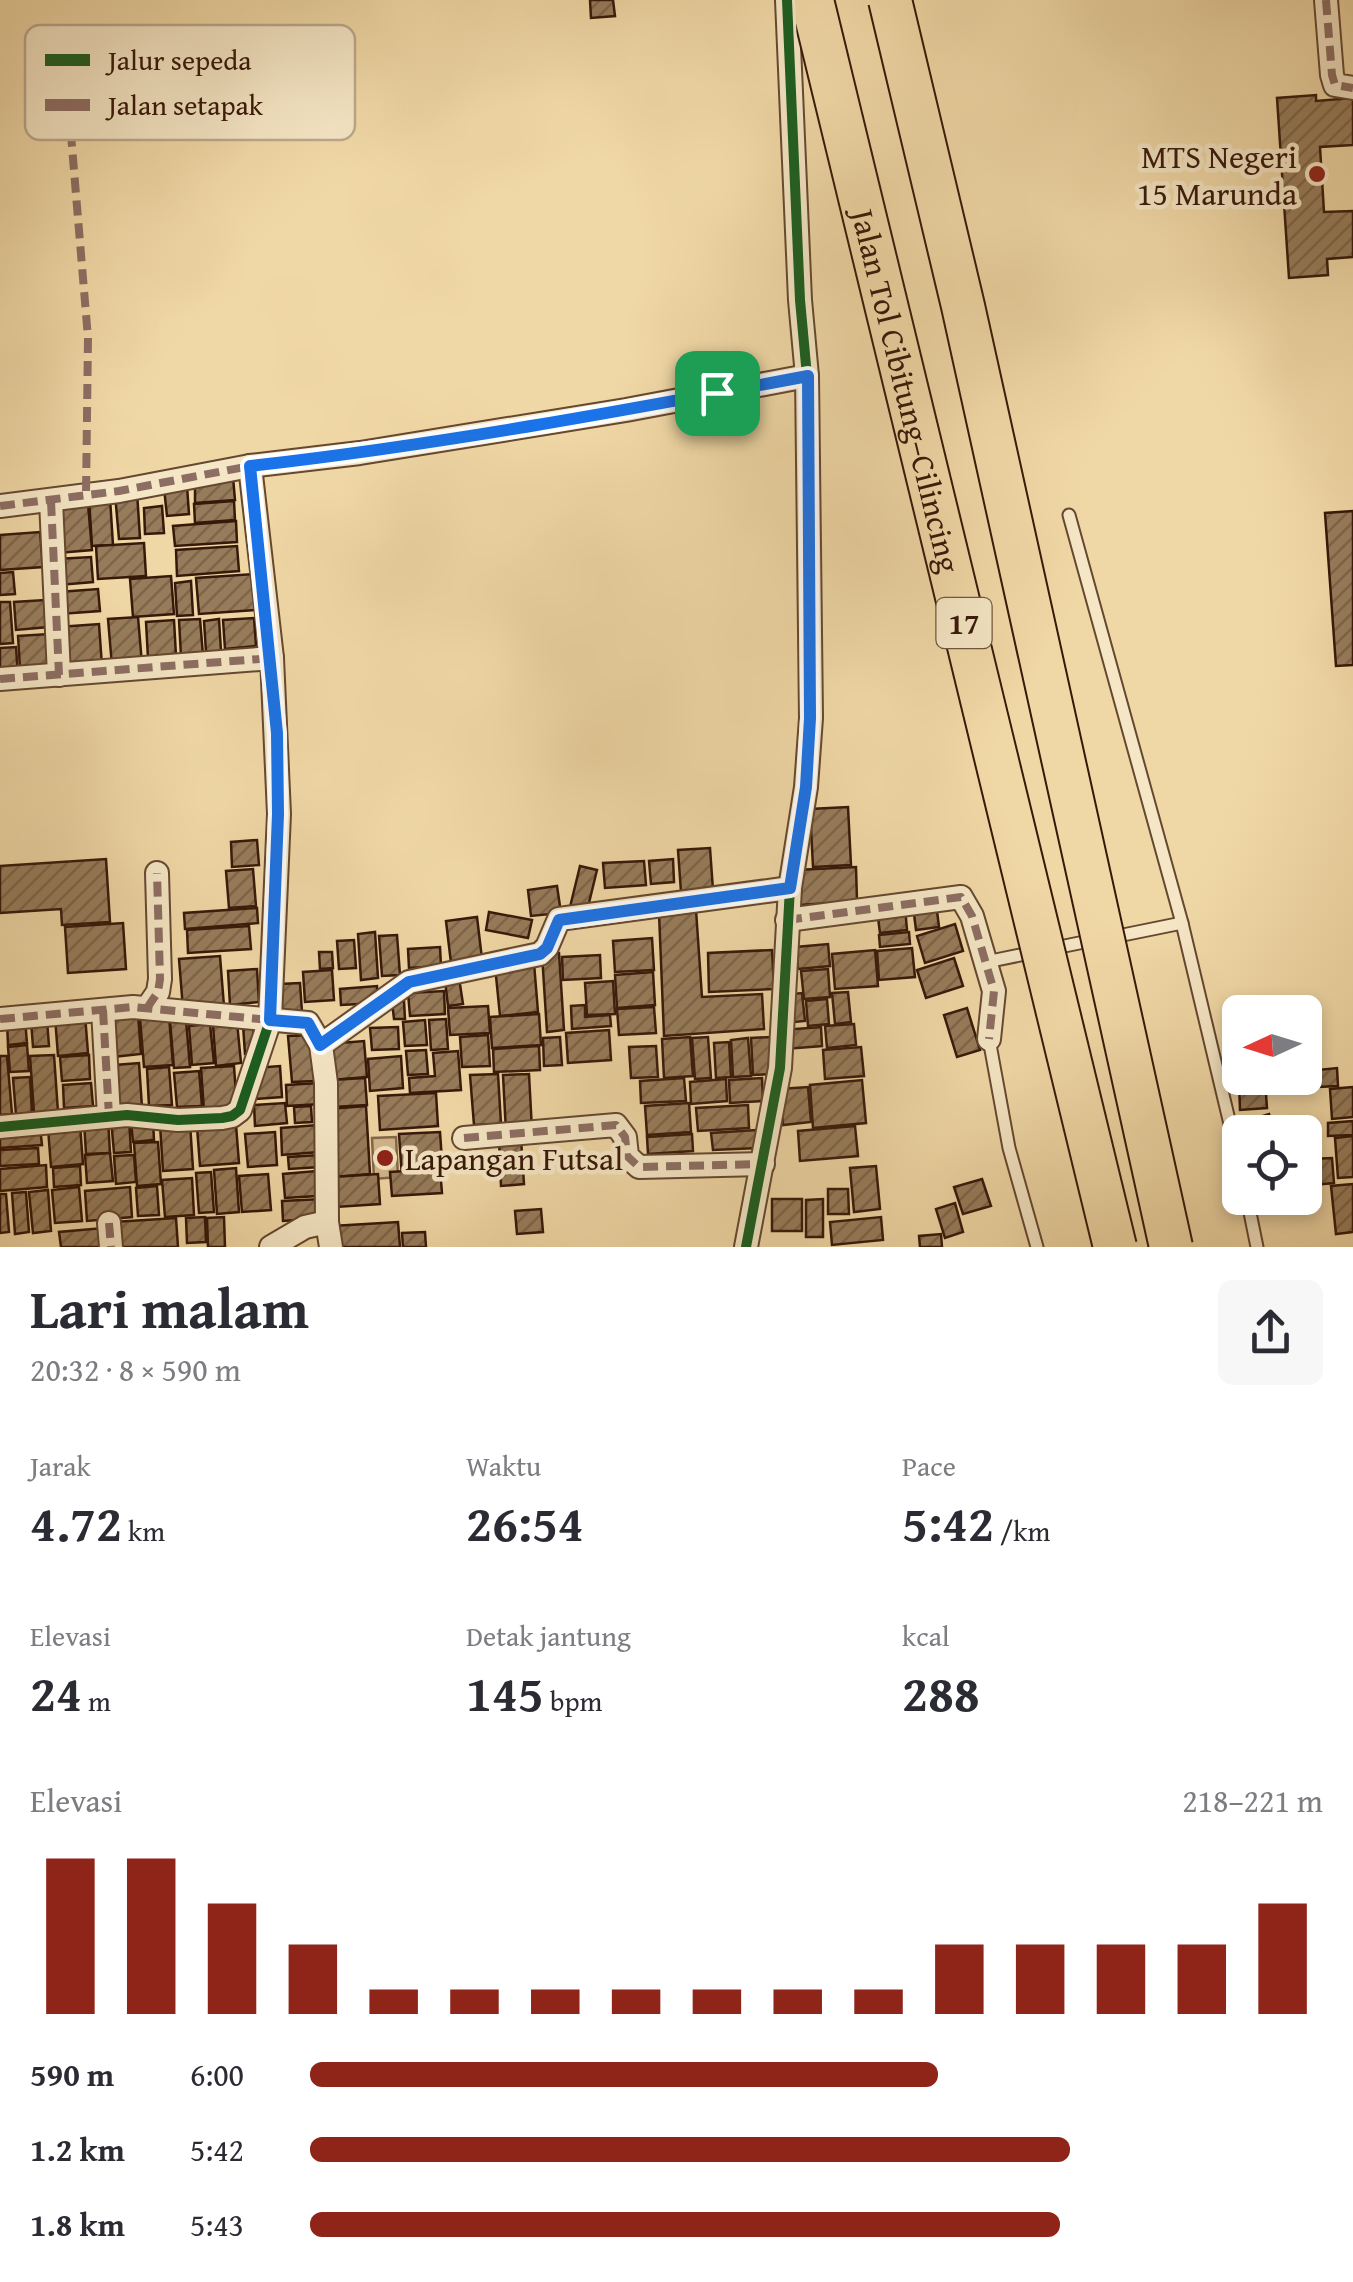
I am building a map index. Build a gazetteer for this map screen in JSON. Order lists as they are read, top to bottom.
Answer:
{
  "streets": {
    "highway": ["Jalan Tol Cibitung–Cilincing", "17"]
  },
  "places": ["MTS Negeri 15 Marunda", "Lapangan Futsal"],
  "legend": ["Jalur sepeda", "Jalan setapak"],
  "north": "left",
  "page": {
    "heading": ["Lari malam", "20:32 · 8 × 590 m"],
    "stats": [
      ["Jarak", "4.72 km"],
      ["Waktu", "26:54"],
      ["Pace", "5:42 /km"],
      ["Elevasi", "24 m"],
      ["Detak jantung", "145 bpm"],
      ["kcal", "288"]
    ],
    "chart": ["Elevasi", "218–221 m"],
    "list": [
      {
        "name": "590 m",
        "note": "6:00"
      },
      {
        "name": "1.2 km",
        "note": "5:42"
      },
      {
        "name": "1.8 km",
        "note": "5:43"
      }
    ]
  }
}
